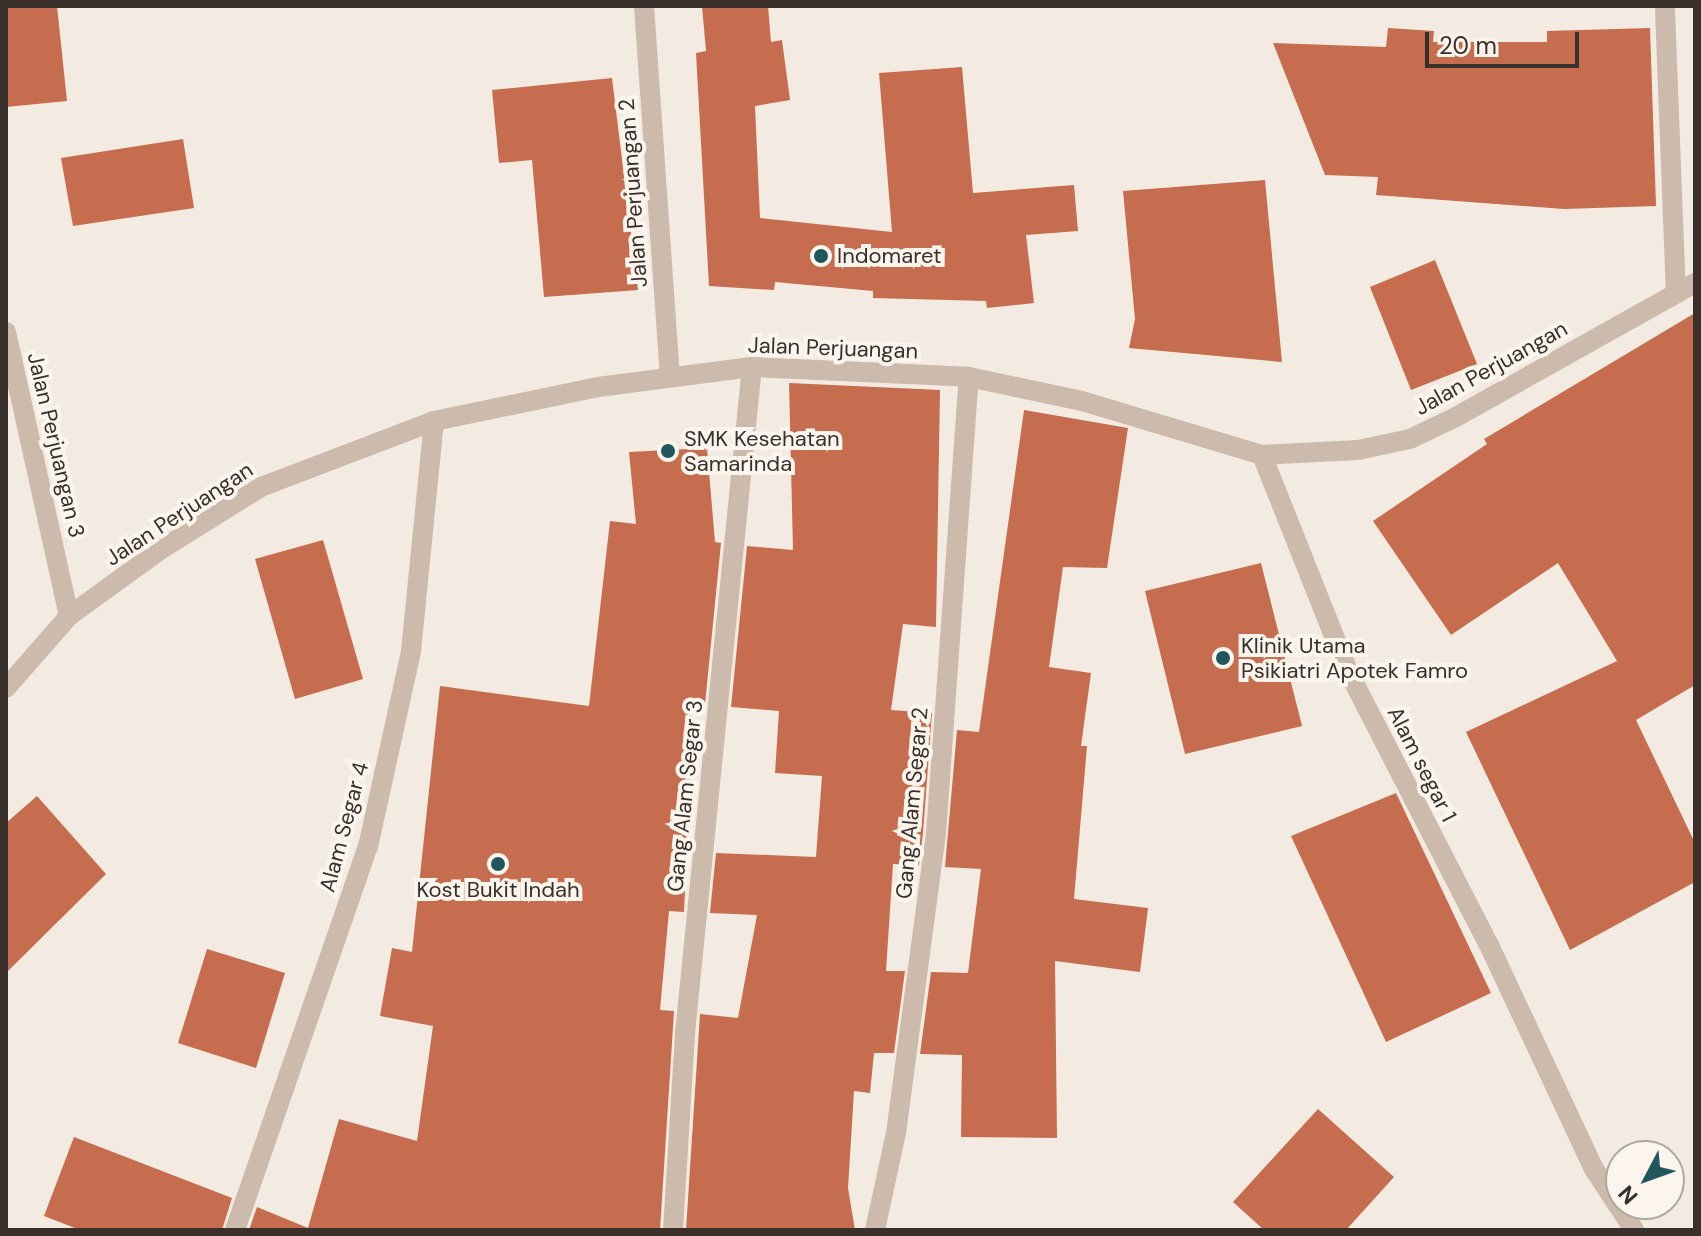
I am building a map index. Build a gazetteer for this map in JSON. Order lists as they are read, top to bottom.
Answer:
{
  "streets": {
    "street": [
      "Jalan Perjuangan 2",
      "Jalan Perjuangan",
      "Jalan Perjuangan 3",
      "Alam segar 1",
      "Gang Alam Segar 3",
      "Gang Alam Segar 2",
      "Alam Segar 4"
    ]
  },
  "crossings": [
    ["Jalan Perjuangan 2", "Jalan Perjuangan"],
    ["Jalan Perjuangan", "Jalan Perjuangan 3"],
    ["Jalan Perjuangan", "Alam segar 1"],
    ["Jalan Perjuangan", "Gang Alam Segar 3"],
    ["Jalan Perjuangan", "Gang Alam Segar 2"],
    ["Jalan Perjuangan", "Alam Segar 4"]
  ],
  "places": [
    "Indomaret",
    "SMK Kesehatan Samarinda",
    "Klinik Utama Psikiatri Apotek Famro",
    "Kost Bukit Indah"
  ],
  "scale_bar": "20 m",
  "north": "bottom left"
}
